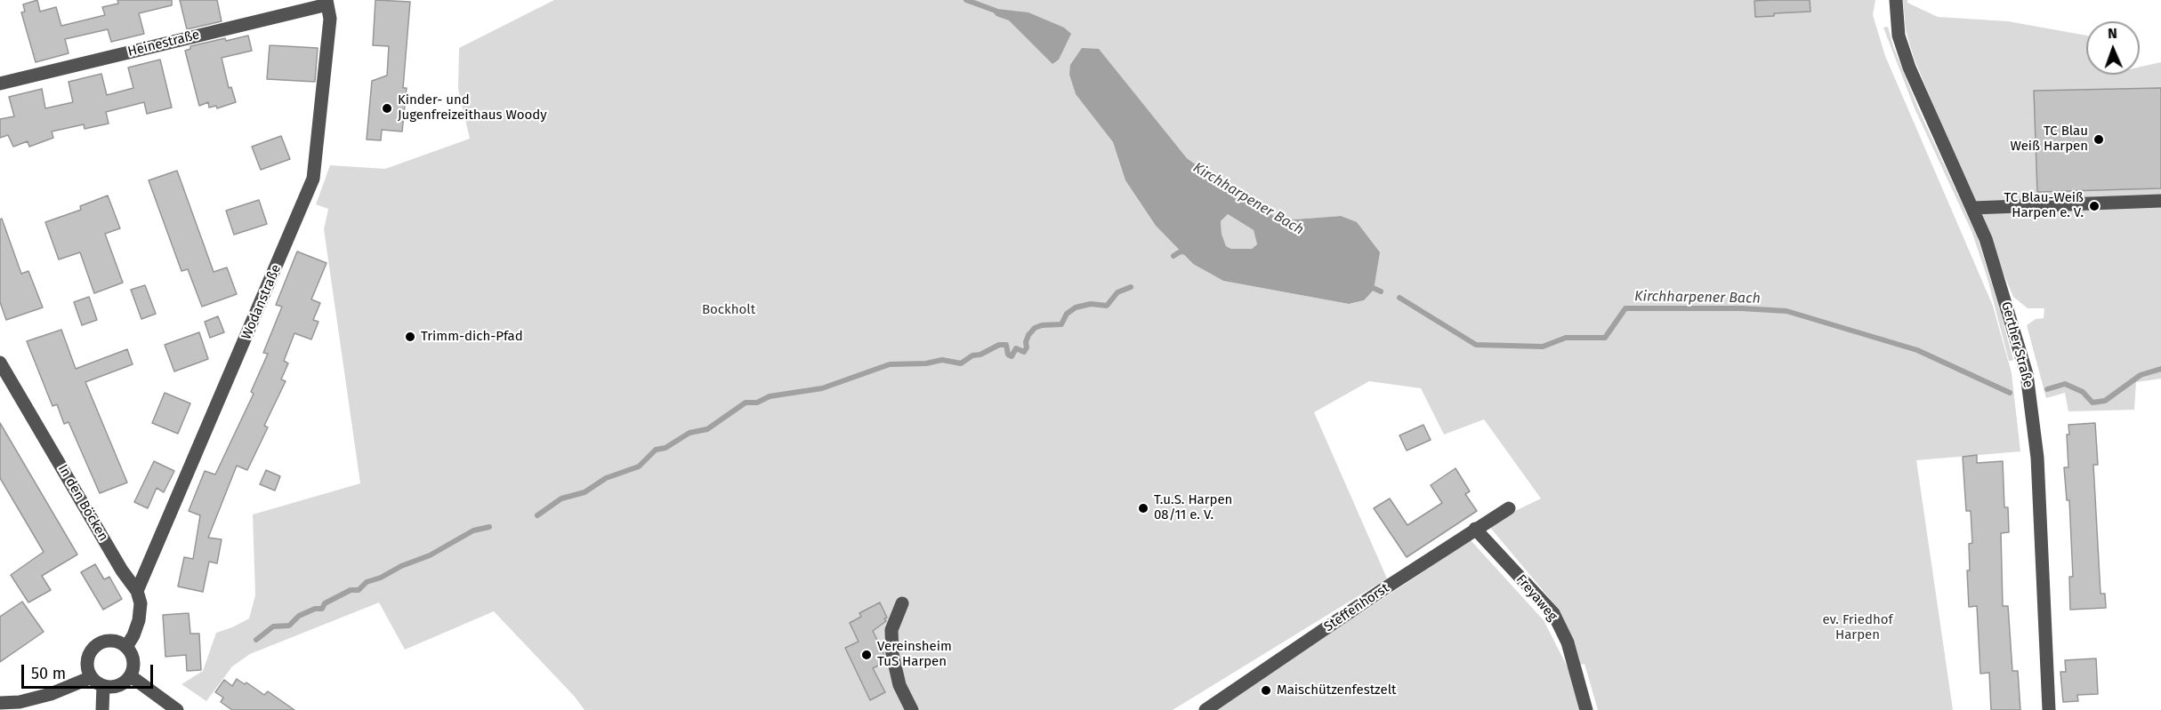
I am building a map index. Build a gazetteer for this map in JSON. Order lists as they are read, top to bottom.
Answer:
{
  "streets": {
    "street": [
      "Heinestraße",
      "Wodanstraße",
      "Gerther Straße",
      "In den Böcken",
      "Freyaweg",
      "Steffenhorst"
    ]
  },
  "crossings": [
    ["Heinestraße", "Wodanstraße"],
    ["Wodanstraße", "In den Böcken"],
    ["Freyaweg", "Steffenhorst"]
  ],
  "water": ["Kirchharpener Bach"],
  "parks": ["Bockholt", "ev. Friedhof Harpen"],
  "places": [
    "Kinder- und Jugenfreizeithaus Woody",
    "TC Blau Weiß Harpen",
    "TC Blau-Weiß Harpen e. V.",
    "Trimm-dich-Pfad",
    "T.u.S. Harpen 08/11 e. V.",
    "Vereinsheim TuS Harpen",
    "Maischützenfestzelt"
  ],
  "scale_bar": "50 m",
  "north": "top"
}
